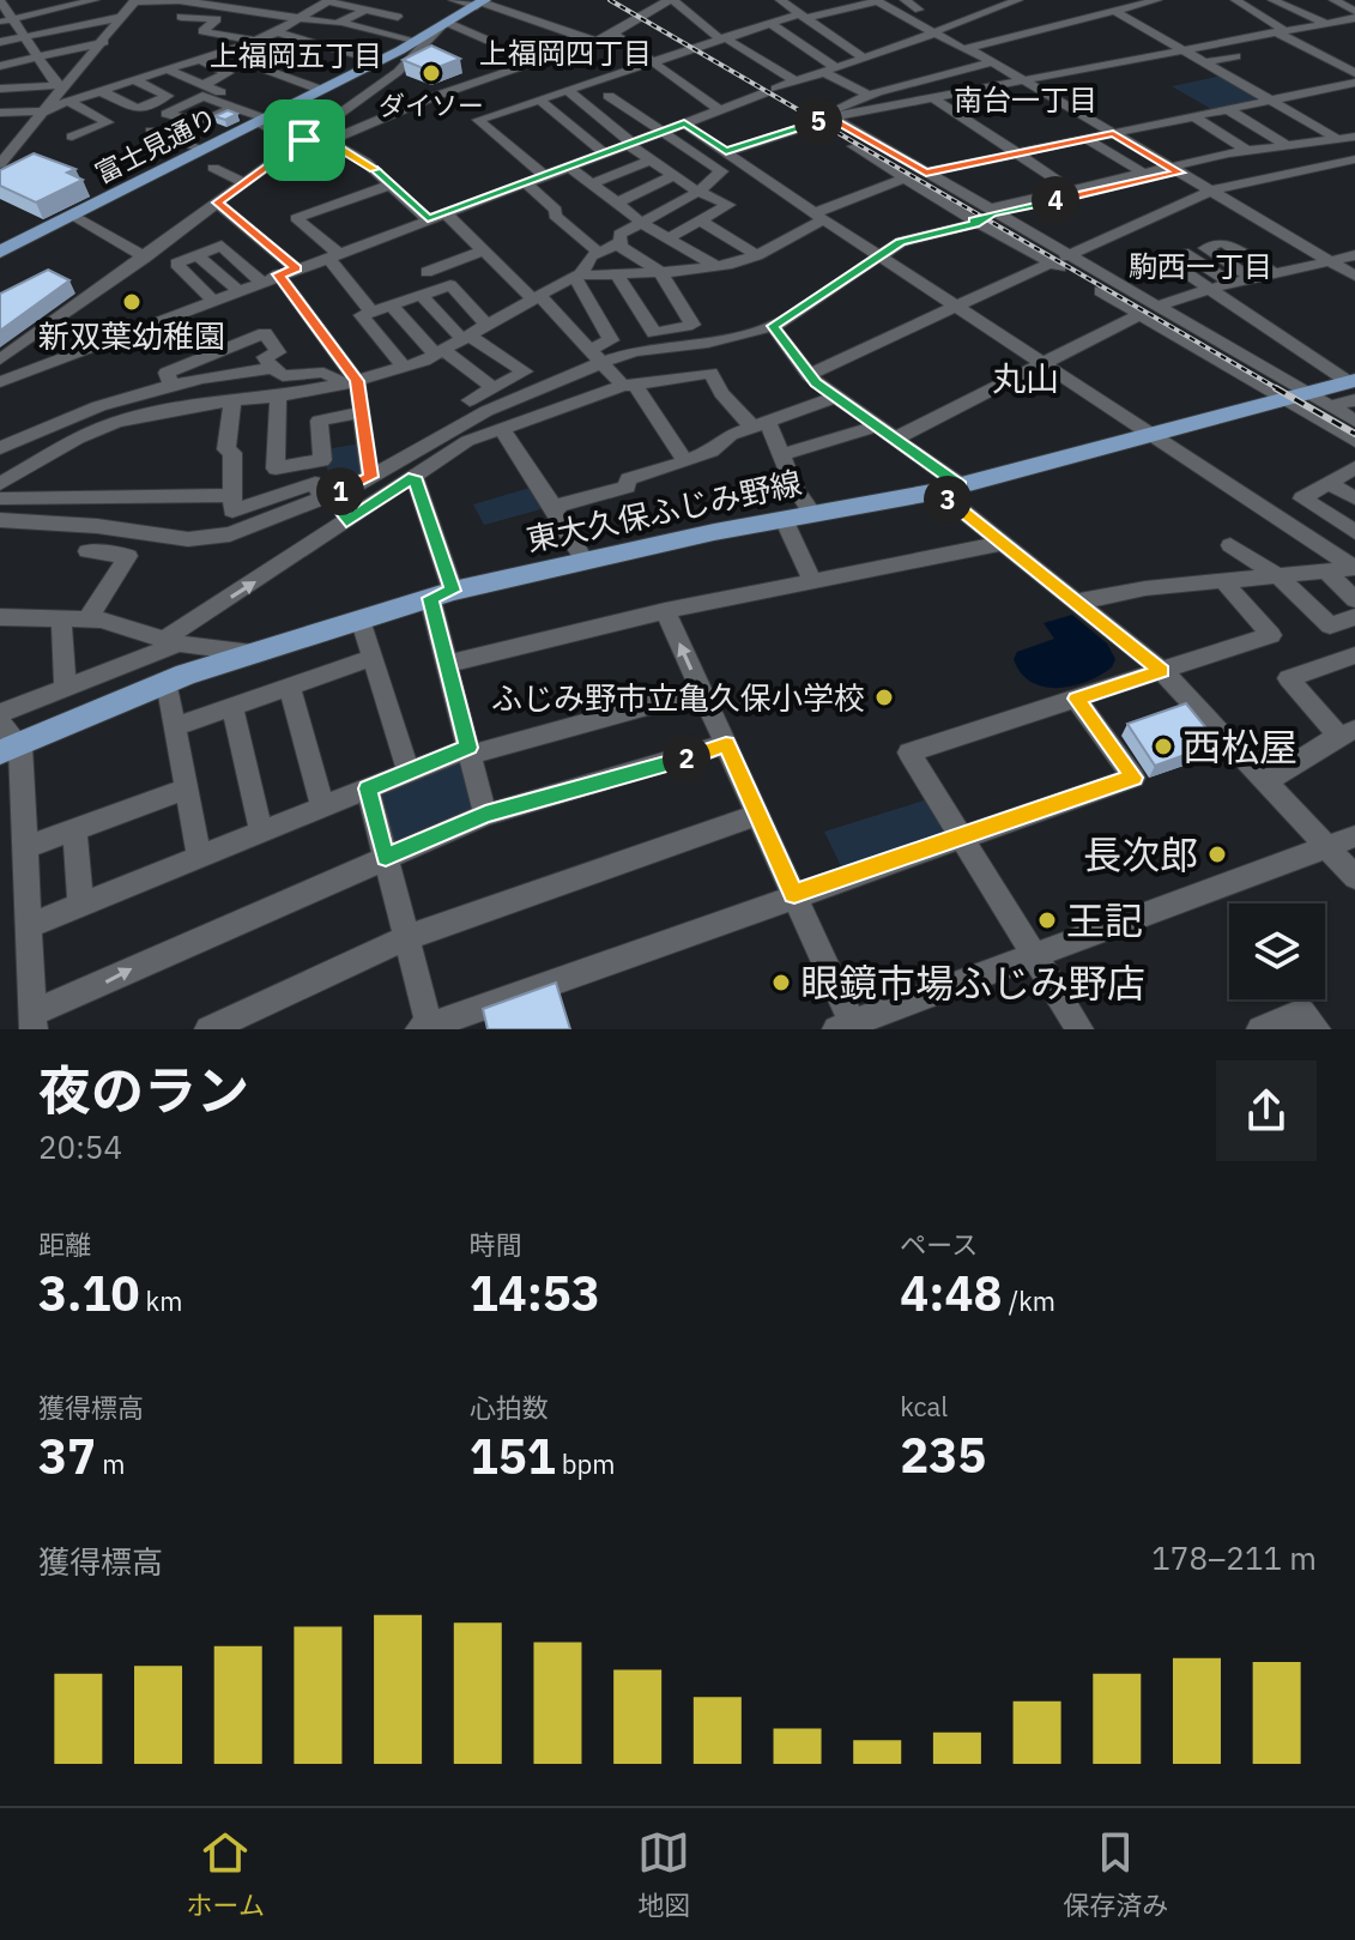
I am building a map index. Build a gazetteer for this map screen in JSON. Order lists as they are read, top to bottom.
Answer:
{
  "streets": {
    "main road": ["富士見通り", "東大久保ふじみ野線"]
  },
  "districts": [
    "上福岡四丁目",
    "上福岡五丁目",
    "南台一丁目",
    "駒西一丁目",
    "丸山"
  ],
  "places": [
    "ダイソー",
    "新双葉幼稚園",
    "ふじみ野市立亀久保小学校",
    "西松屋",
    "長次郎",
    "王記",
    "眼鏡市場ふじみ野店"
  ],
  "page": {
    "pins": [
      "5",
      "4",
      "1",
      "3",
      "2"
    ],
    "heading": ["夜のラン", "20:54"],
    "stats": [
      ["距離", "3.10 km"],
      ["時間", "14:53"],
      ["ペース", "4:48 /km"],
      ["獲得標高", "37 m"],
      ["心拍数", "151 bpm"],
      ["kcal", "235"]
    ],
    "chart": ["獲得標高", "178–211 m"],
    "tabs": ["ホーム", "地図", "保存済み"]
  }
}
